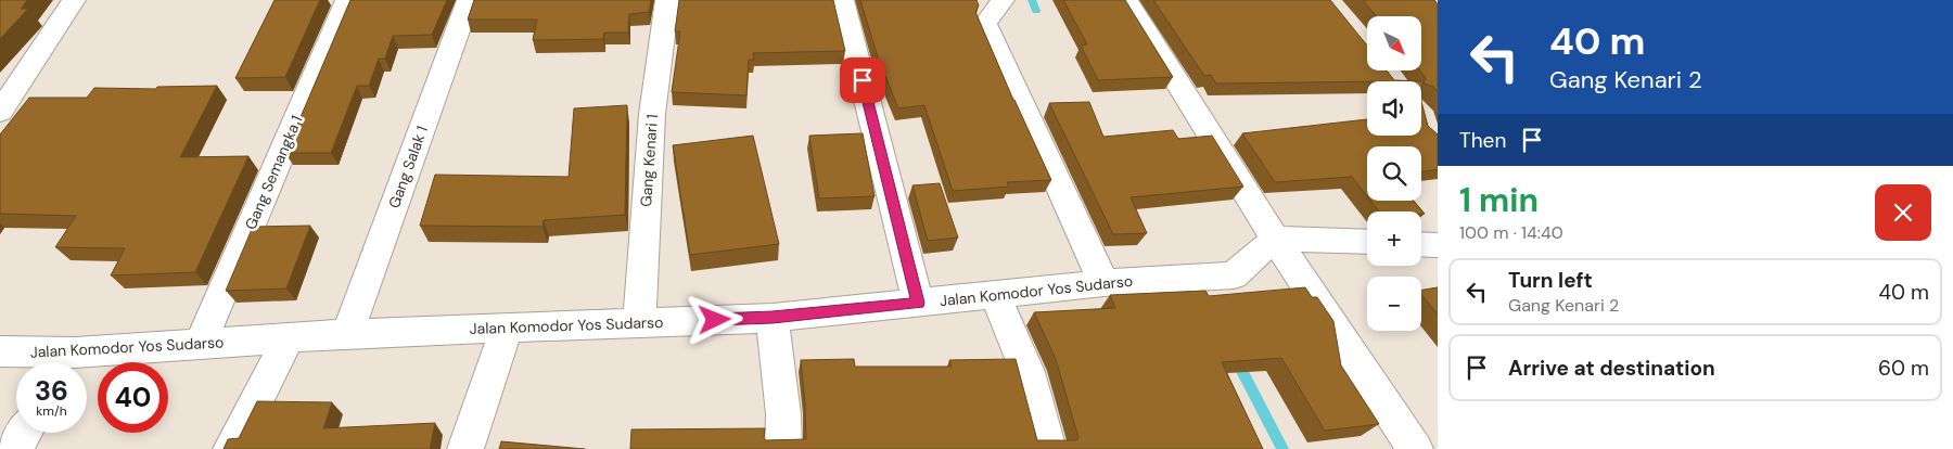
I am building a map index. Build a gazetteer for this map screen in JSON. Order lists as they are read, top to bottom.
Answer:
{
  "streets": {
    "street": [
      "Gang Kenari 1",
      "Gang Salak 1",
      "Gang Semangka 1",
      "Jalan Komodor Yos Sudarso"
    ]
  },
  "crossings": [
    ["Gang Kenari 1", "Jalan Komodor Yos Sudarso"],
    ["Gang Salak 1", "Jalan Komodor Yos Sudarso"],
    ["Gang Semangka 1", "Jalan Komodor Yos Sudarso"]
  ],
  "north": "bottom right",
  "page": {
    "turn": ["40 m", "Gang Kenari 2"],
    "map_buttons": ["+", "−"],
    "then": "Then",
    "heading": ["1 min", "100 m · 14:40"],
    "list": [
      {
        "name": "Turn left",
        "note": "Gang Kenari 2",
        "value": "40 m"
      },
      {
        "name": "Arrive at destination",
        "value": "60 m"
      }
    ],
    "speed": "36 km/h",
    "limit": "40"
  }
}
